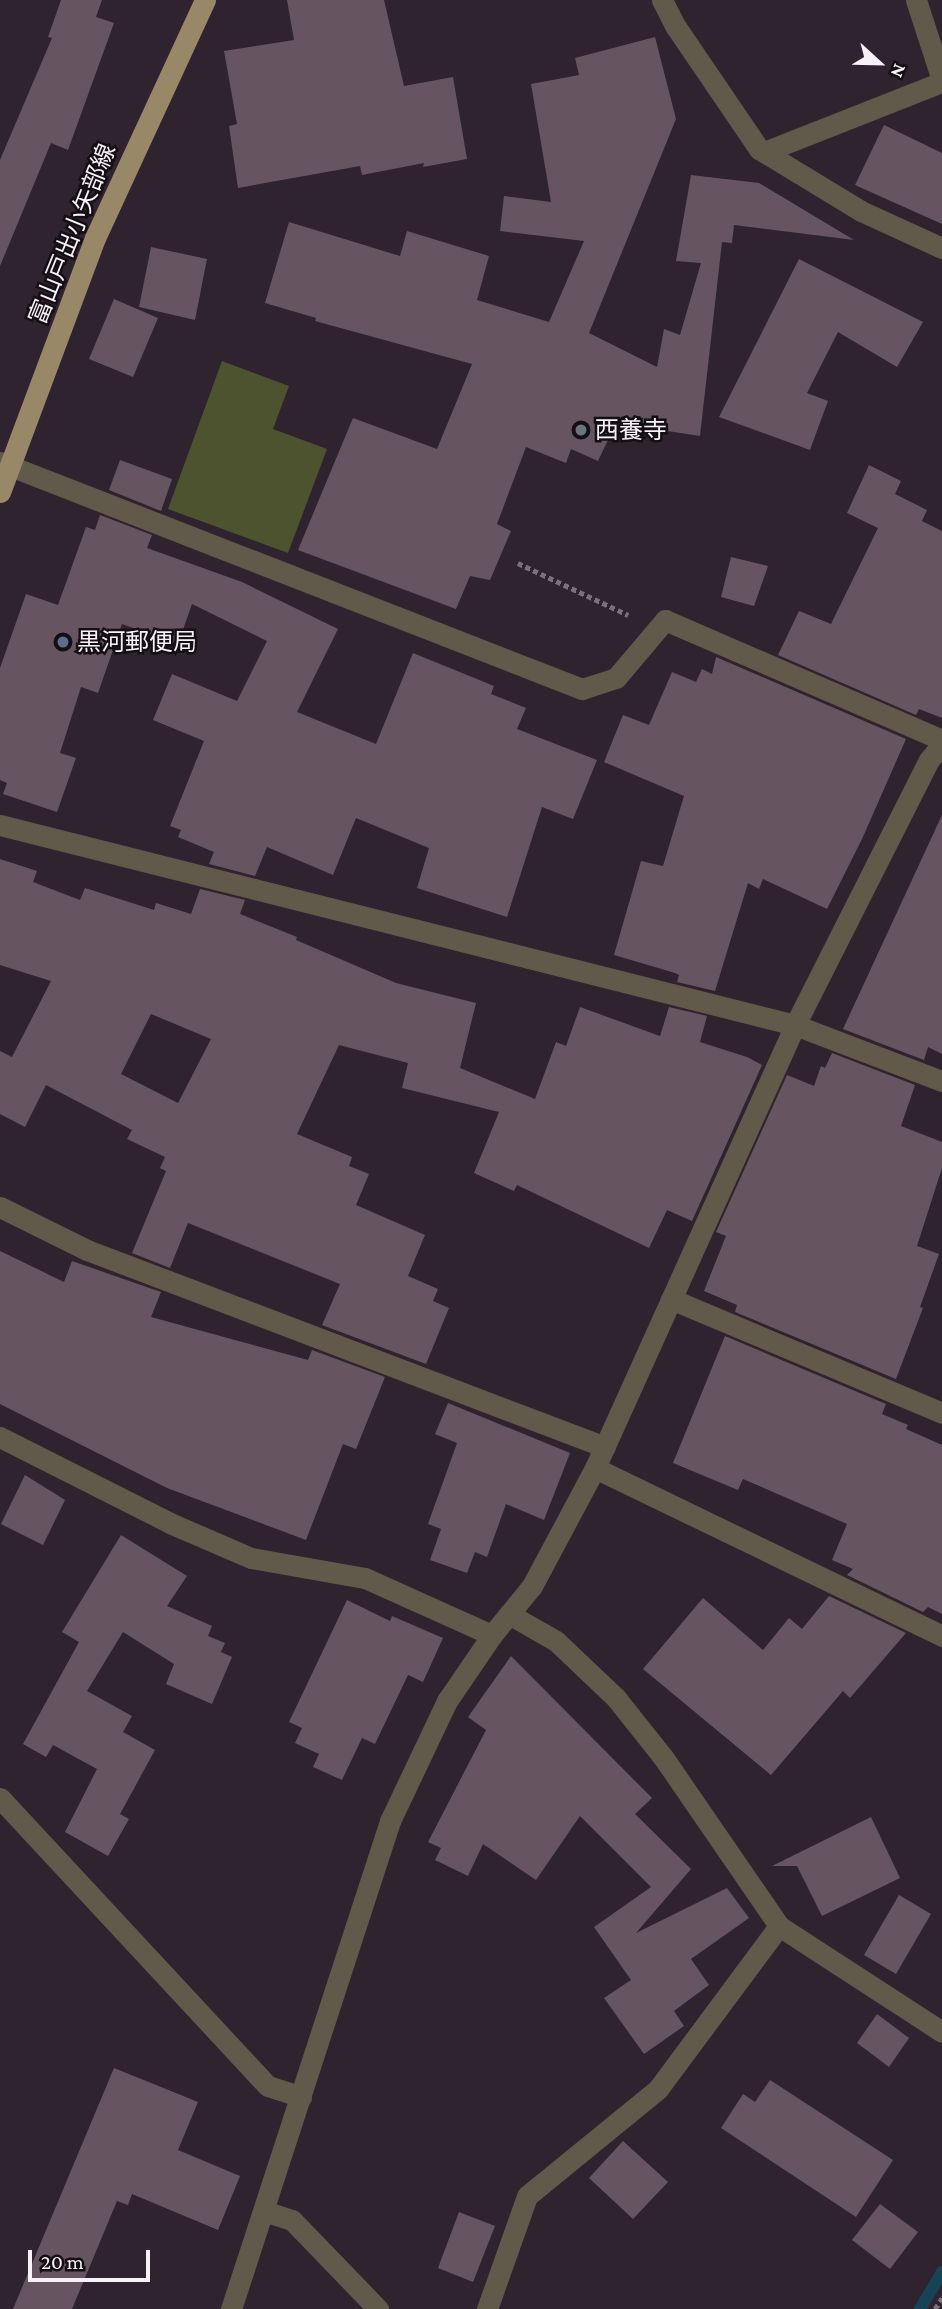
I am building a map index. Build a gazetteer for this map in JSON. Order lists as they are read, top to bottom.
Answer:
{
  "streets": {
    "main road": ["富山戸出小矢部線"]
  },
  "places": ["西養寺", "黒河郵便局"],
  "scale_bar": "20 m",
  "north": "right"
}
